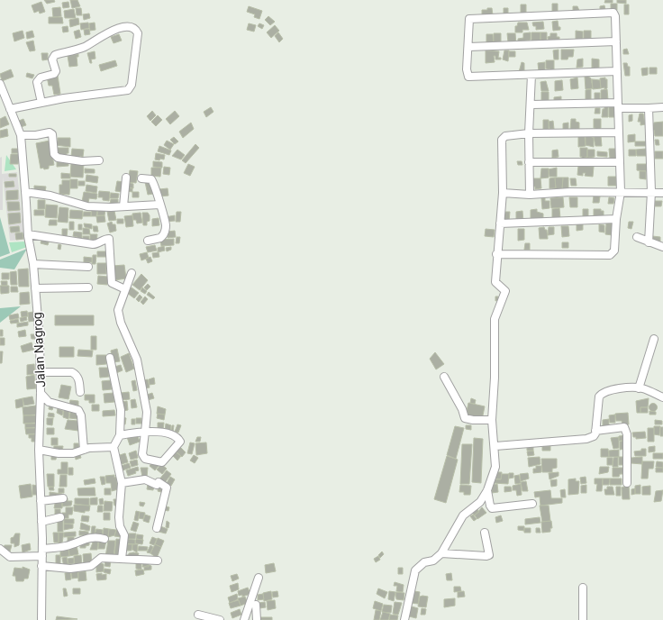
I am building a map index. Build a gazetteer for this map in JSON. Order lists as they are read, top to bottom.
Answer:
{
  "streets": {
    "street": ["Jalan Nagrog"]
  }
}
